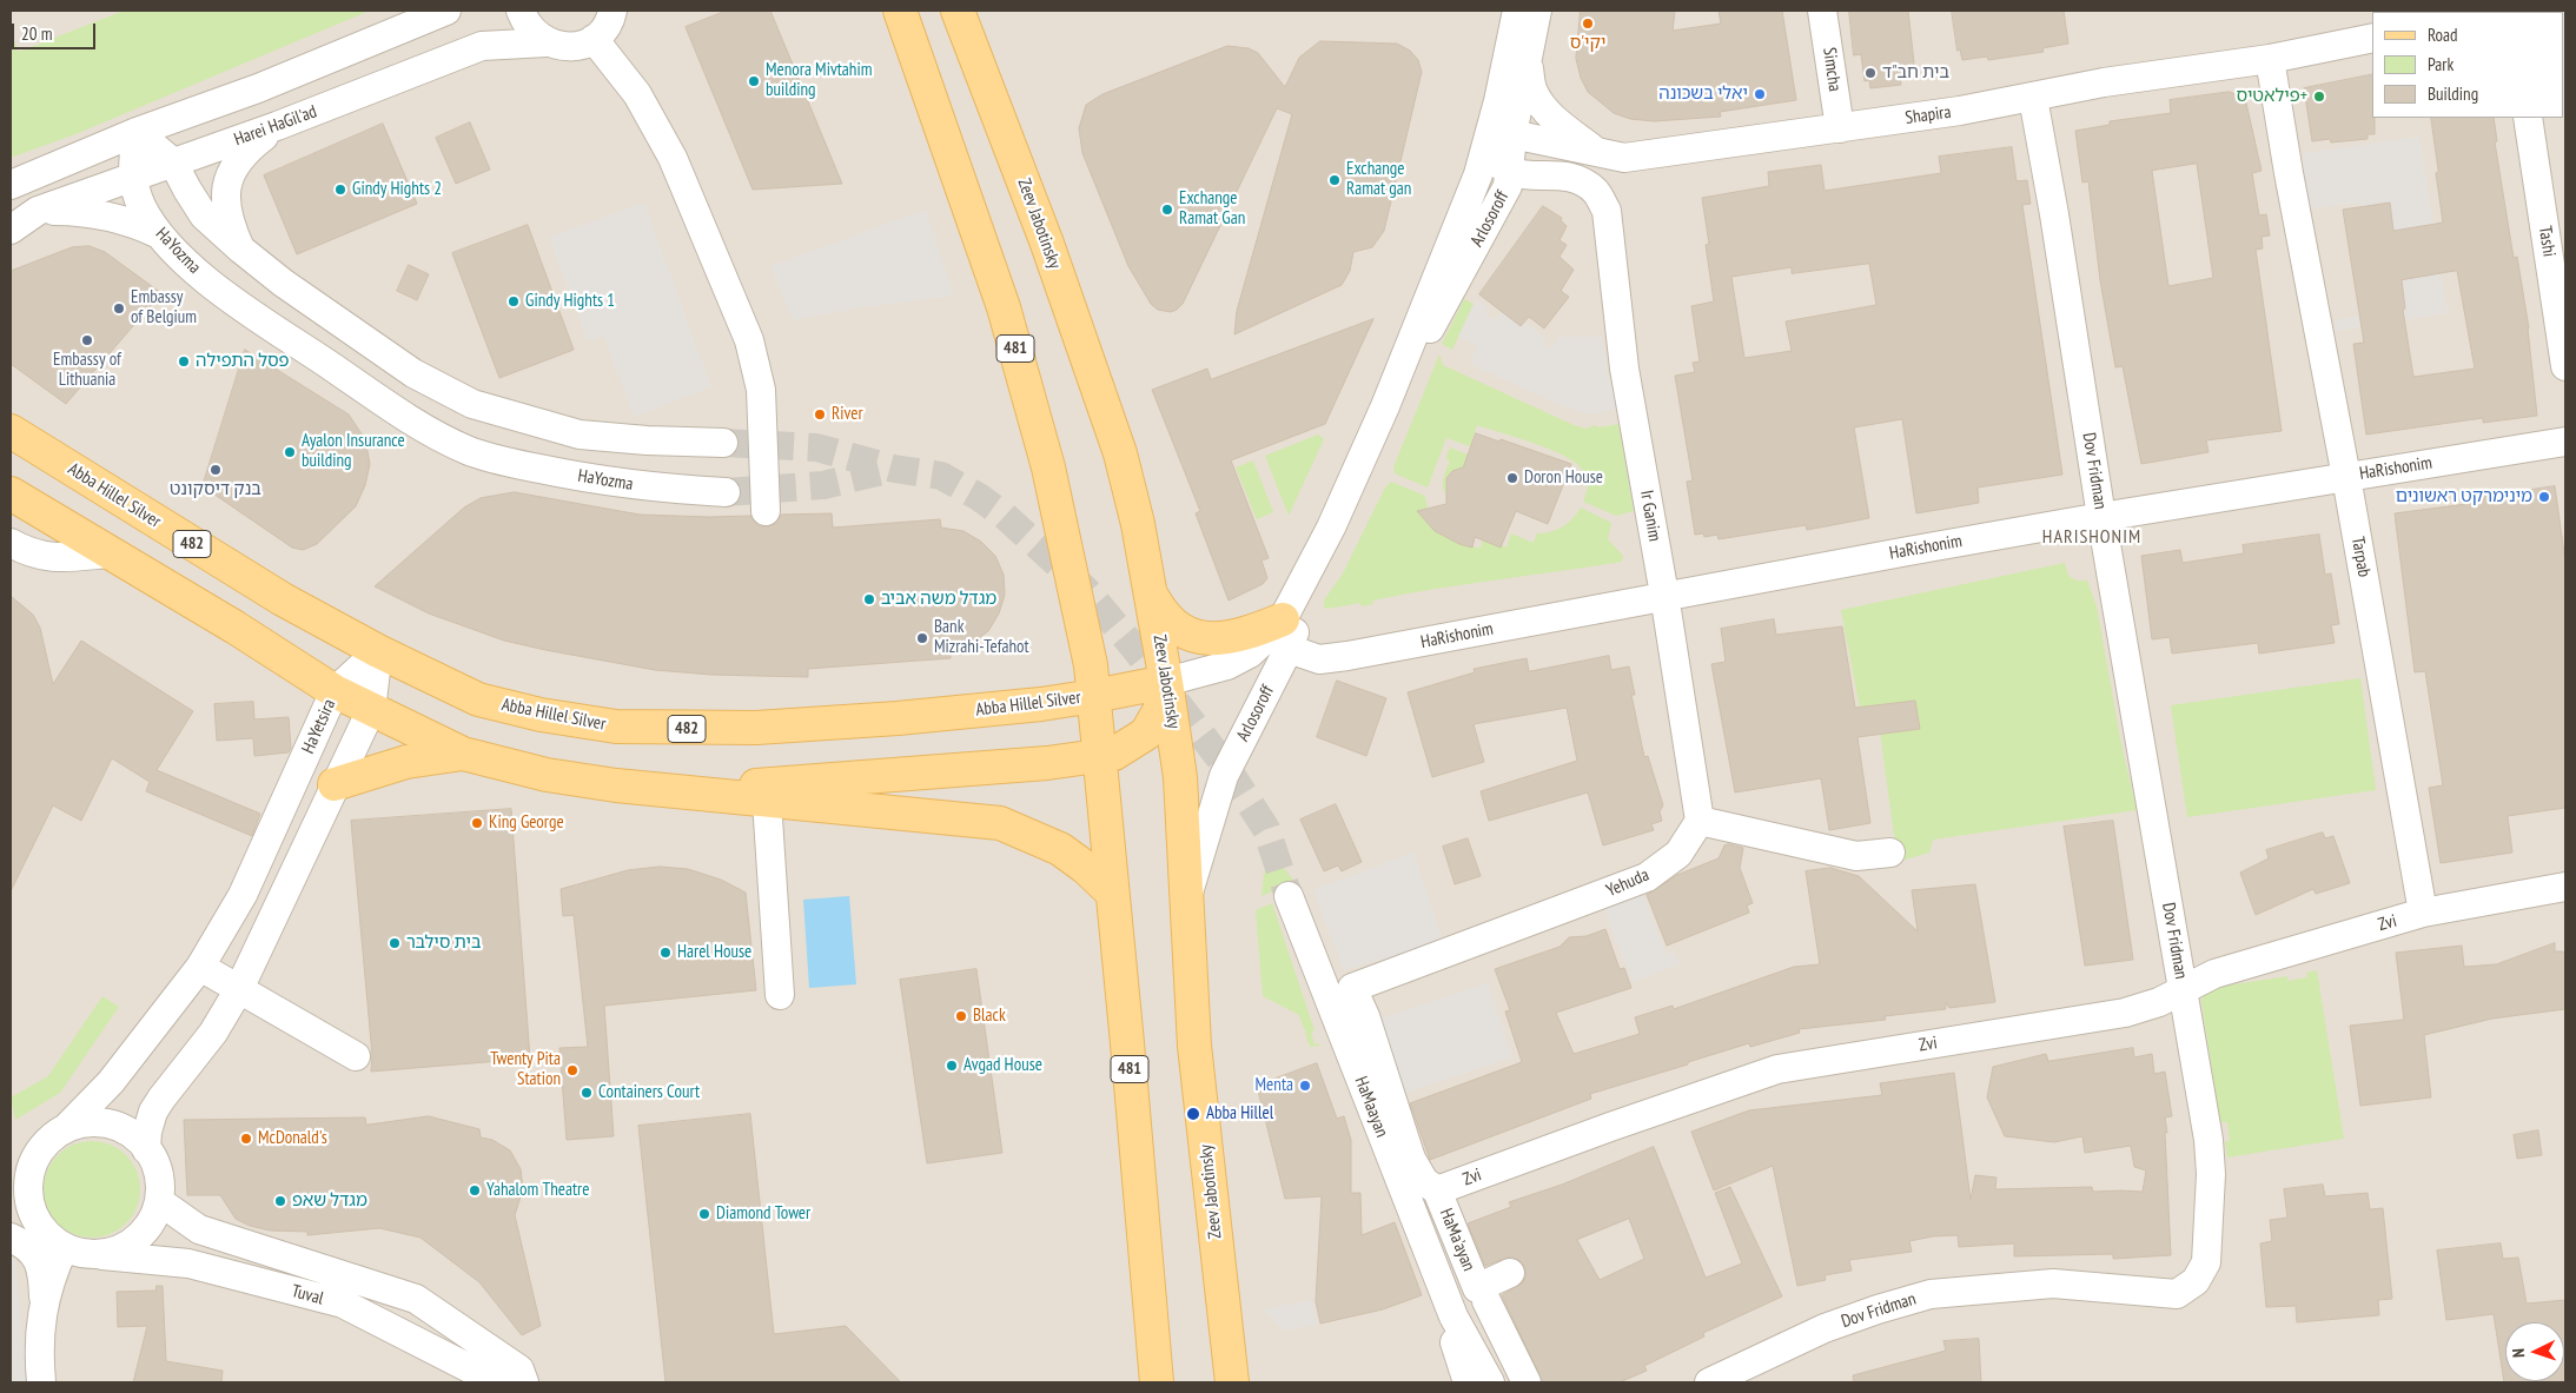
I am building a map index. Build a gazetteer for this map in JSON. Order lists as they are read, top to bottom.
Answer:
{
  "streets": {
    "main road": [
      "Zeev Jabotinsky",
      "481",
      "Abba Hillel Silver",
      "482"
    ],
    "street": [
      "Simcha",
      "Shapira",
      "Harei HaGil'ad",
      "Arlosoroff",
      "Tashi",
      "HaYozma",
      "HaRishonim",
      "Dov Fridman",
      "Ir Ganim",
      "Tarpab",
      "HaYetsira",
      "Yehuda",
      "Zvi",
      "HaMaayan",
      "HaMa'ayan",
      "Tuval"
    ]
  },
  "crossings": [
    ["Simcha", "Shapira"],
    ["Shapira", "Arlosoroff"],
    ["Shapira", "Dov Fridman"],
    ["Shapira", "Ir Ganim"],
    ["Shapira", "Tarpab"],
    ["Harei HaGil'ad", "HaYozma"],
    ["Arlosoroff", "Zeev Jabotinsky"],
    ["Arlosoroff", "HaRishonim"],
    ["Arlosoroff", "Abba Hillel Silver"],
    ["Arlosoroff", "Ir Ganim"],
    ["Zeev Jabotinsky", "Abba Hillel Silver"],
    ["481", "Abba Hillel Silver"],
    ["HaRishonim", "Dov Fridman"],
    ["HaRishonim", "Ir Ganim"],
    ["HaRishonim", "Tarpab"],
    ["Dov Fridman", "Zvi"],
    ["Abba Hillel Silver", "HaYetsira"],
    ["Ir Ganim", "Yehuda"],
    ["Tarpab", "Zvi"],
    ["HaYetsira", "Tuval"],
    ["Yehuda", "HaMaayan"],
    ["Zvi", "HaMaayan"],
    ["Zvi", "HaMa'ayan"],
    ["HaMaayan", "HaMa'ayan"]
  ],
  "districts": ["HARISHONIM"],
  "places": [
    "יקי'ס",
    "בית חב\"ד",
    "Menora Mivtahim building",
    "יאלי בשכונה",
    "פילאטיס+",
    "Exchange Ramat gan",
    "Gindy Hights 2",
    "Exchange Ramat Gan",
    "Gindy Hights 1",
    "Embassy of Belgium",
    "Embassy of Lithuania",
    "פסל התפילה",
    "River",
    "Ayalon Insurance building",
    "בנק דיסקונט",
    "Doron House",
    "מינימרקט ראשונים",
    "מגדל משה אביב",
    "Bank Mizrahi-Tefahot",
    "King George",
    "בית סילבר",
    "Harel House",
    "Black",
    "Avgad House",
    "Twenty Pita Station",
    "Menta",
    "Containers Court",
    "Abba Hillel",
    "McDonald's",
    "Yahalom Theatre",
    "מגדל שאפ",
    "Diamond Tower"
  ],
  "legend": ["Road", "Park", "Building"],
  "scale_bar": "20 m",
  "north": "left"
}
